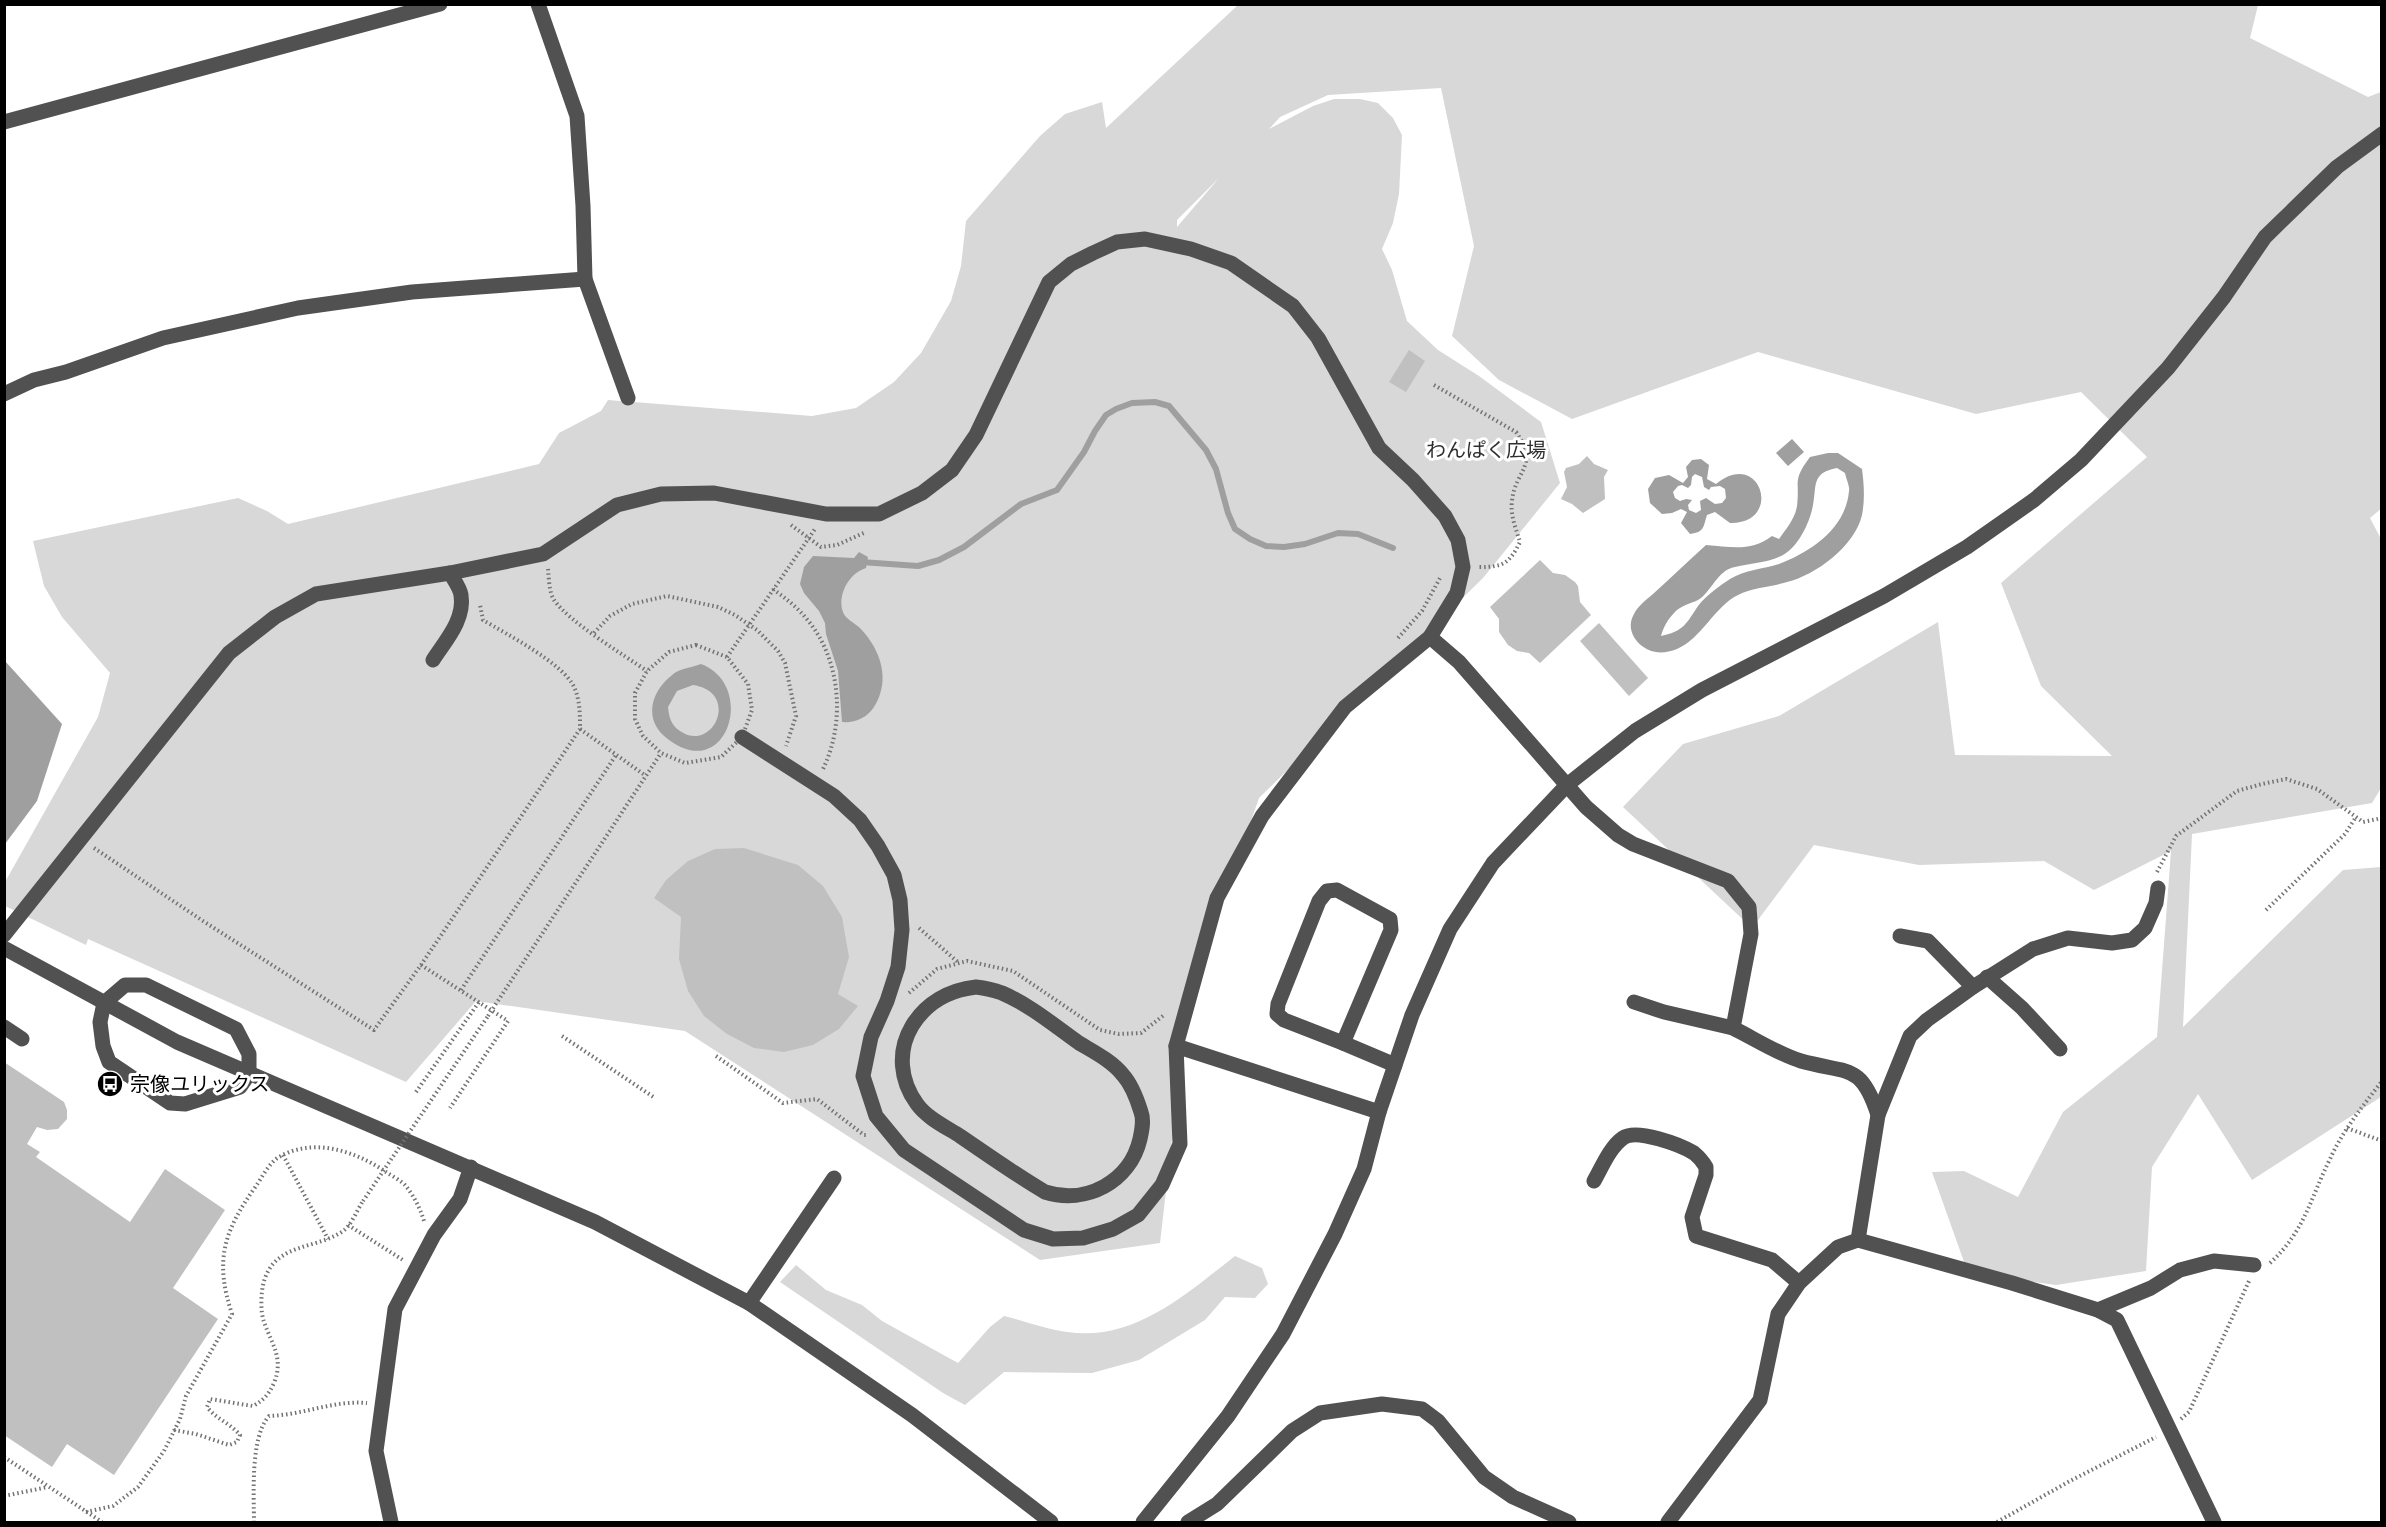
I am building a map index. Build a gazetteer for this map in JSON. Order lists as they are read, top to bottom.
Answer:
{
  "parks": ["わんぱく広場"],
  "places": {
    "bus stop": ["宗像ユリックス"]
  }
}
